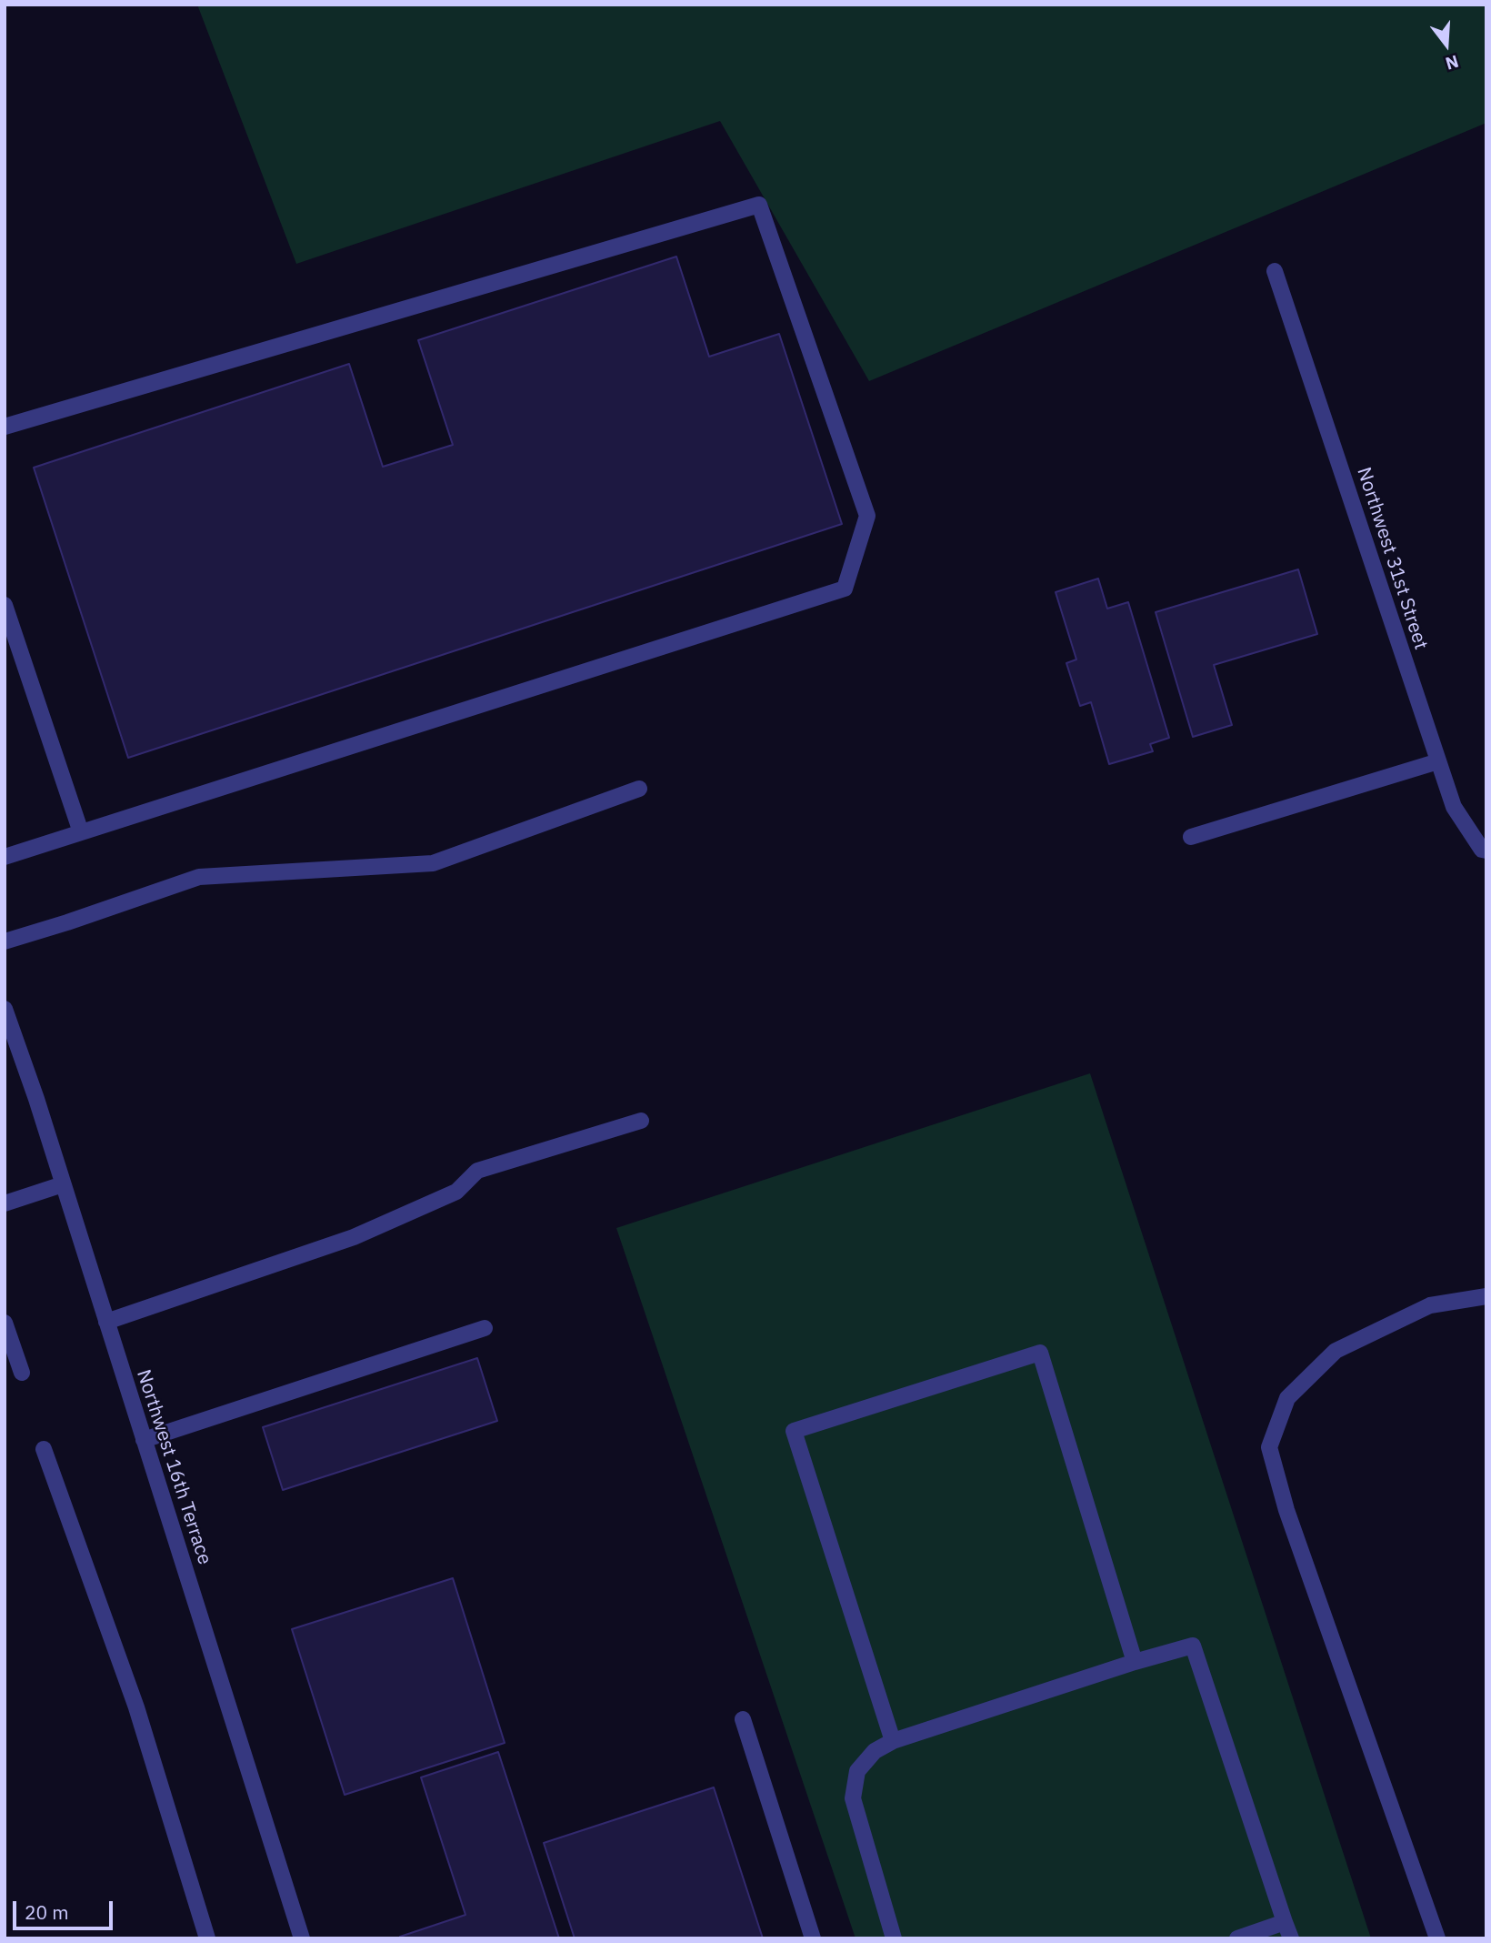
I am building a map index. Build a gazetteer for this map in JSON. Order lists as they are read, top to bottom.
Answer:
{
  "streets": {
    "street": ["Northwest 31st Street", "Northwest 16th Terrace"]
  },
  "scale_bar": "20 m",
  "north": "bottom"
}
